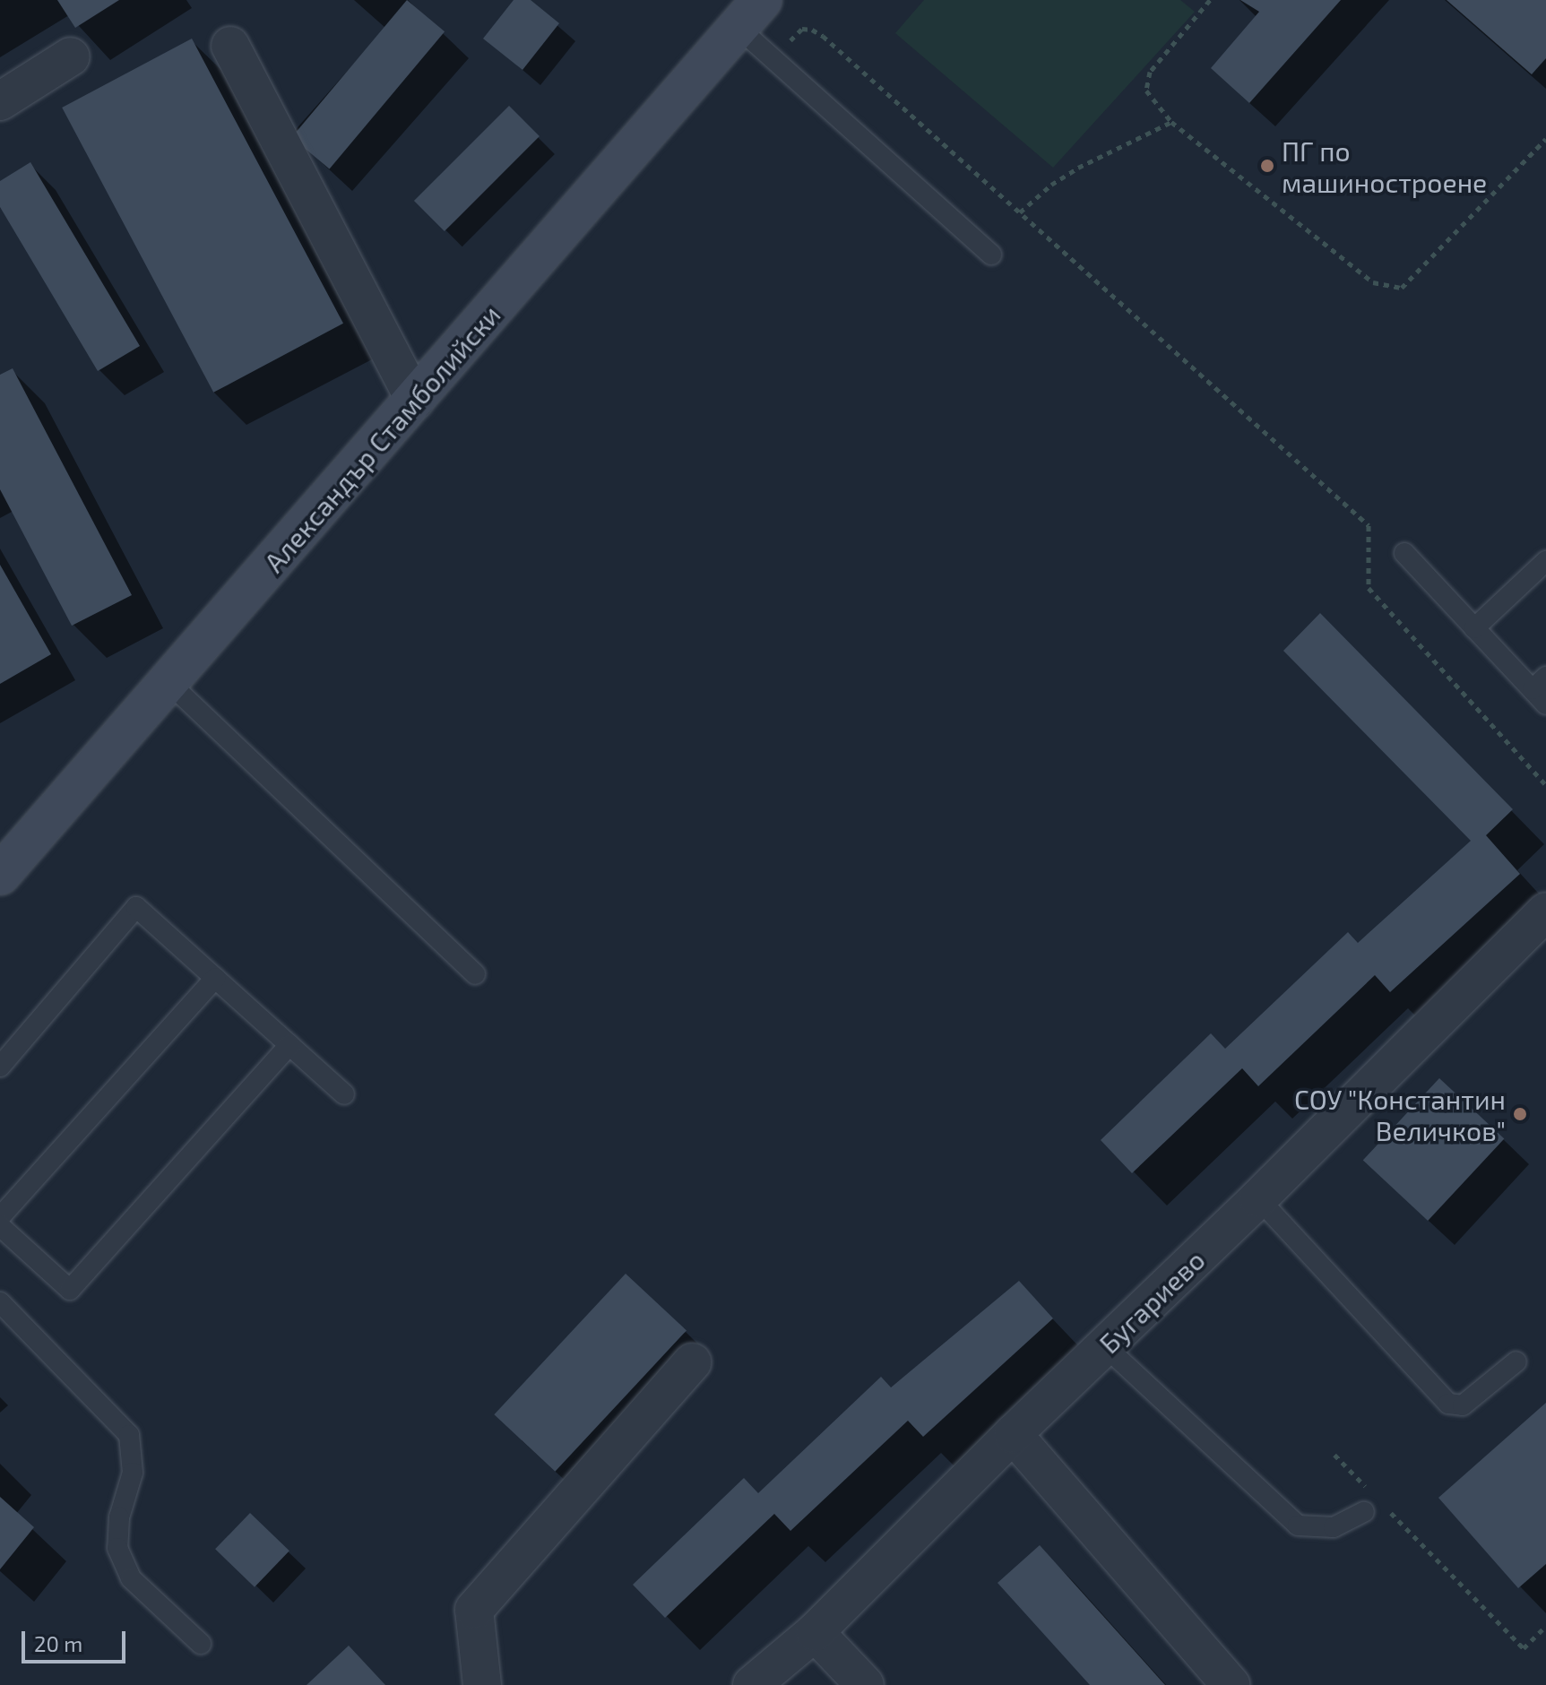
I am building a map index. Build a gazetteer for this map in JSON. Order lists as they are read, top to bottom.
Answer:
{
  "streets": {
    "street": ["Александър Стамболийски", "Бугариево"]
  },
  "places": ["ПГ по машиностроене", "СОУ \"Константин Величков\""],
  "scale_bar": "20 m"
}
